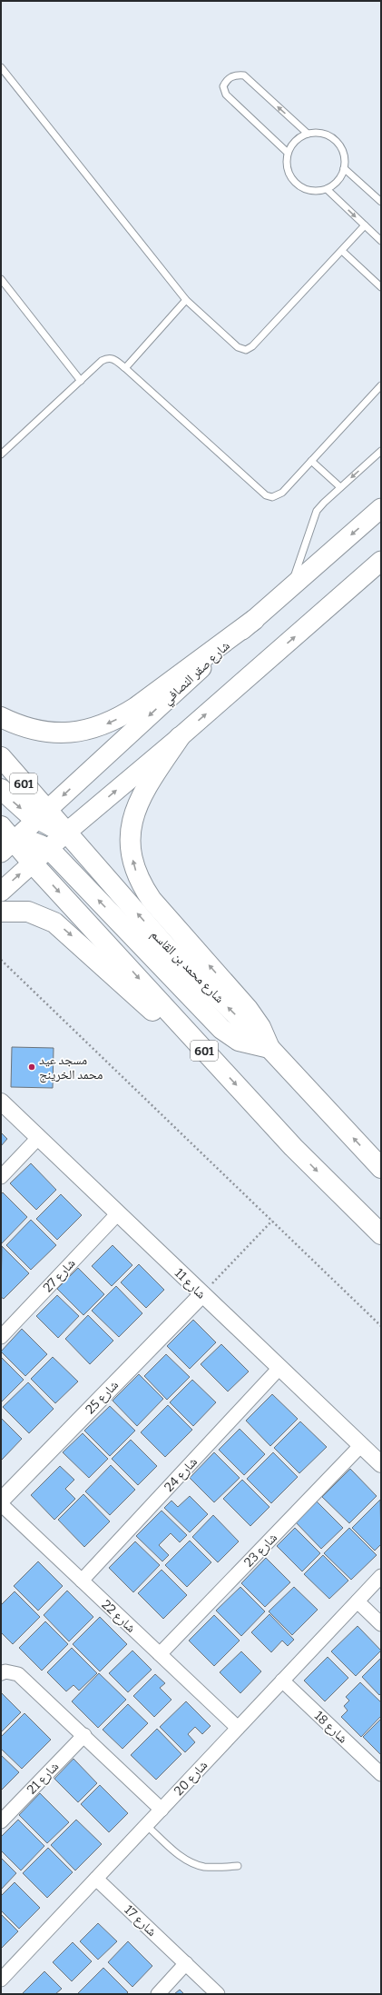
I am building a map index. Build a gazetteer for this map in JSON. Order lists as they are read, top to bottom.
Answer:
{
  "streets": {
    "main road": ["شارع صقر النصافي", "601", "شارع محمد بن القاسم"],
    "street": [
      "شارع 27",
      "شارع 11",
      "شارع 25",
      "شارع 24",
      "شارع 23",
      "شارع 22",
      "شارع 18",
      "شارع 21",
      "شارع 20",
      "شارع 17"
    ]
  },
  "crossings": [
    ["شارع صقر النصافي", "601"],
    ["شارع 27", "شارع 11"],
    ["شارع 11", "شارع 25"],
    ["شارع 11", "شارع 24"],
    ["شارع 11", "شارع 23"],
    ["شارع 24", "شارع 22"],
    ["شارع 23", "شارع 22"],
    ["شارع 22", "شارع 20"],
    ["شارع 18", "شارع 20"],
    ["شارع 20", "شارع 17"]
  ],
  "places": ["مسجد عيد محمد الخرينج"]
}
